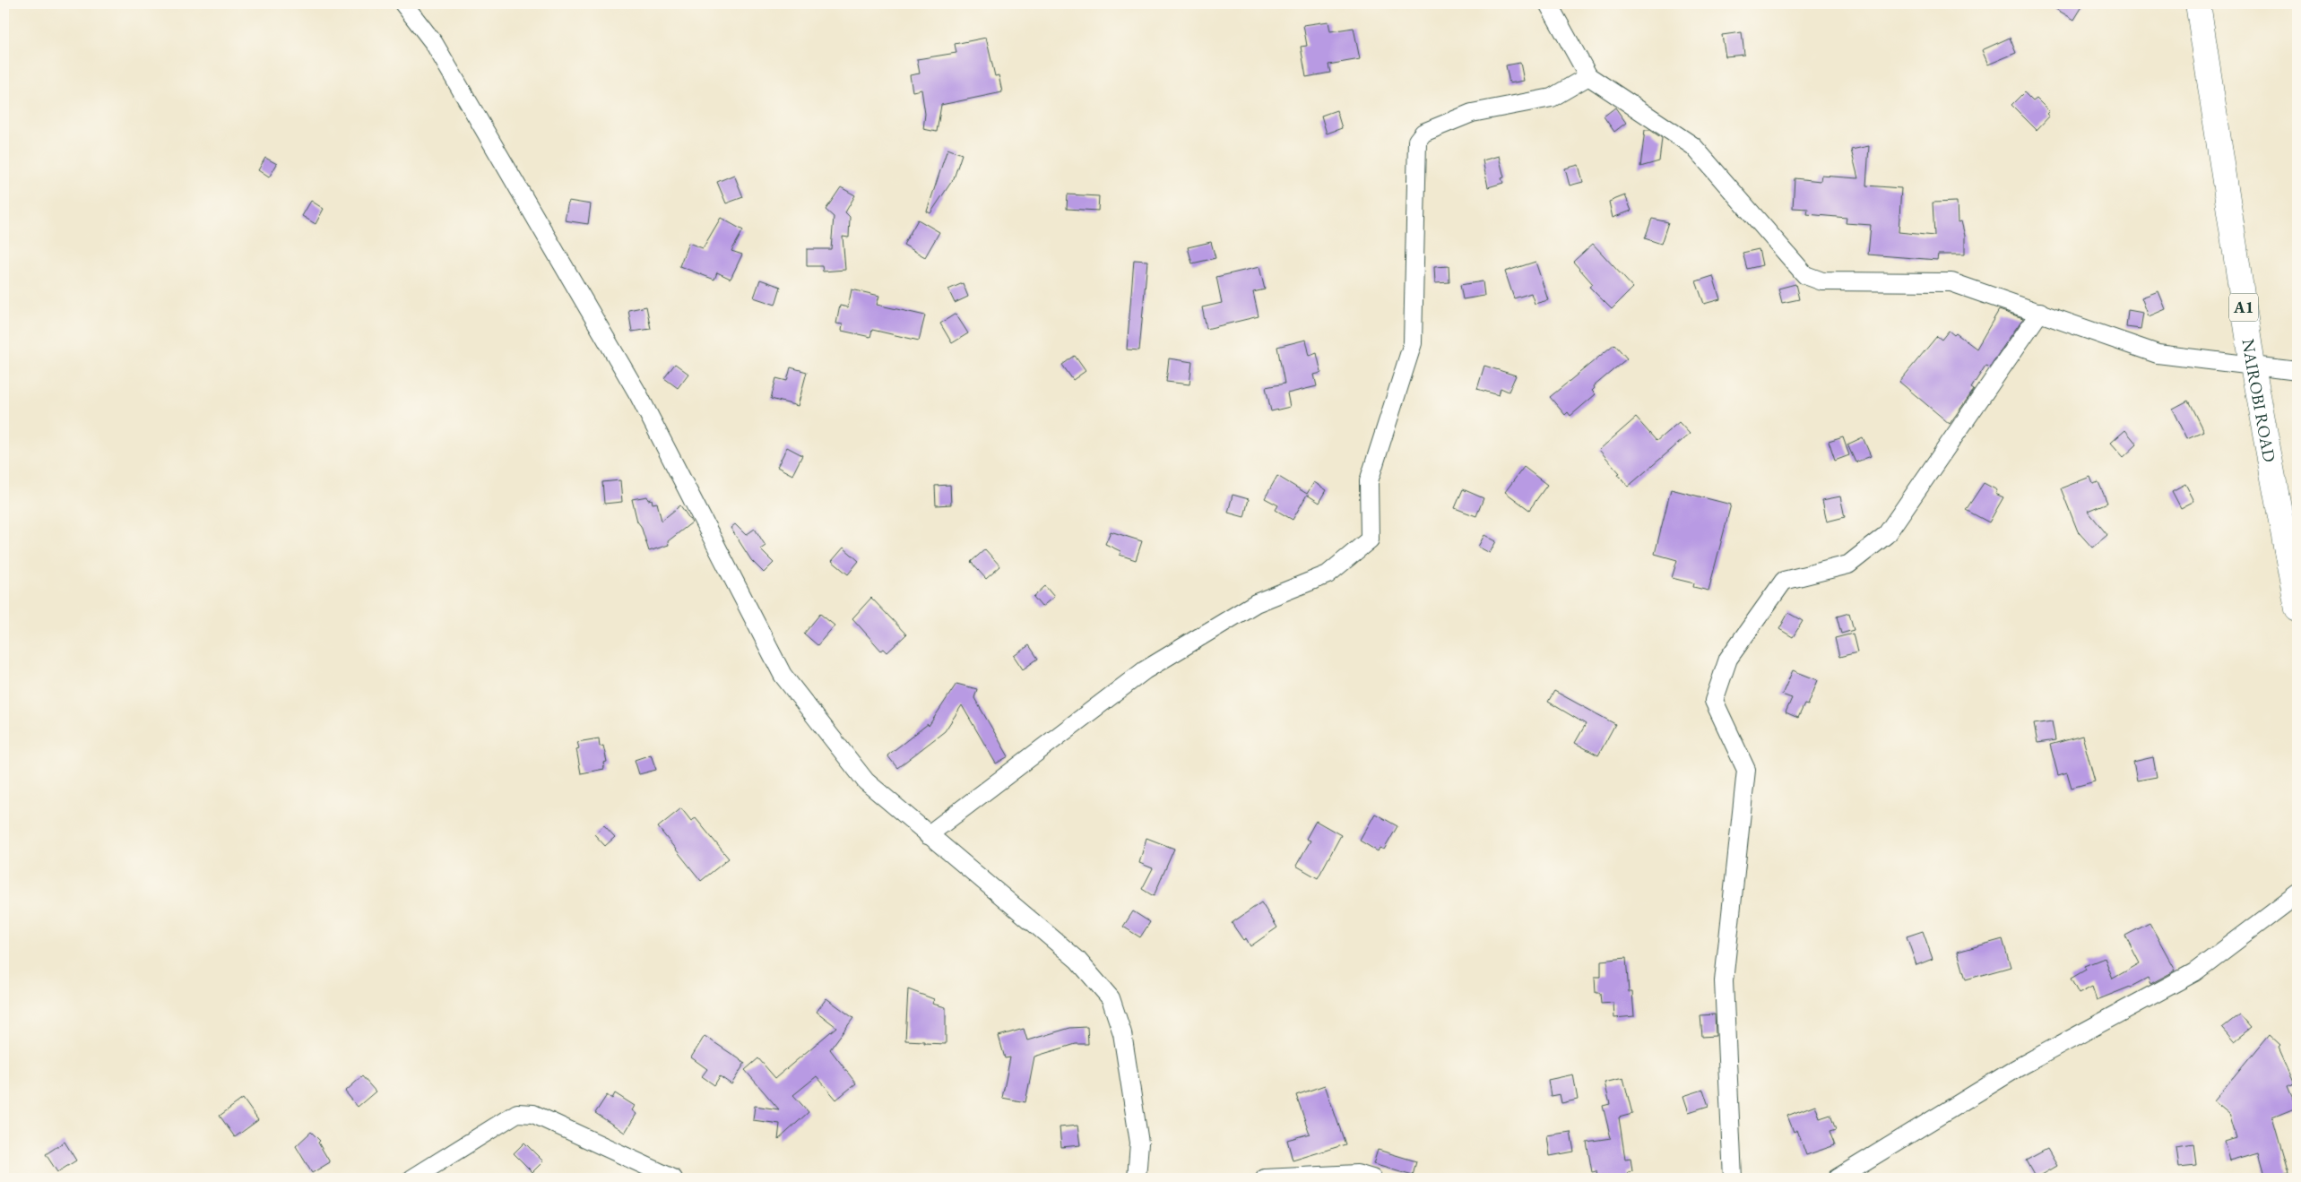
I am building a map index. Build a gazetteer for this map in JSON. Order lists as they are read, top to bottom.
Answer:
{
  "streets": {
    "highway": ["A1", "NAIROBI ROAD"]
  }
}
